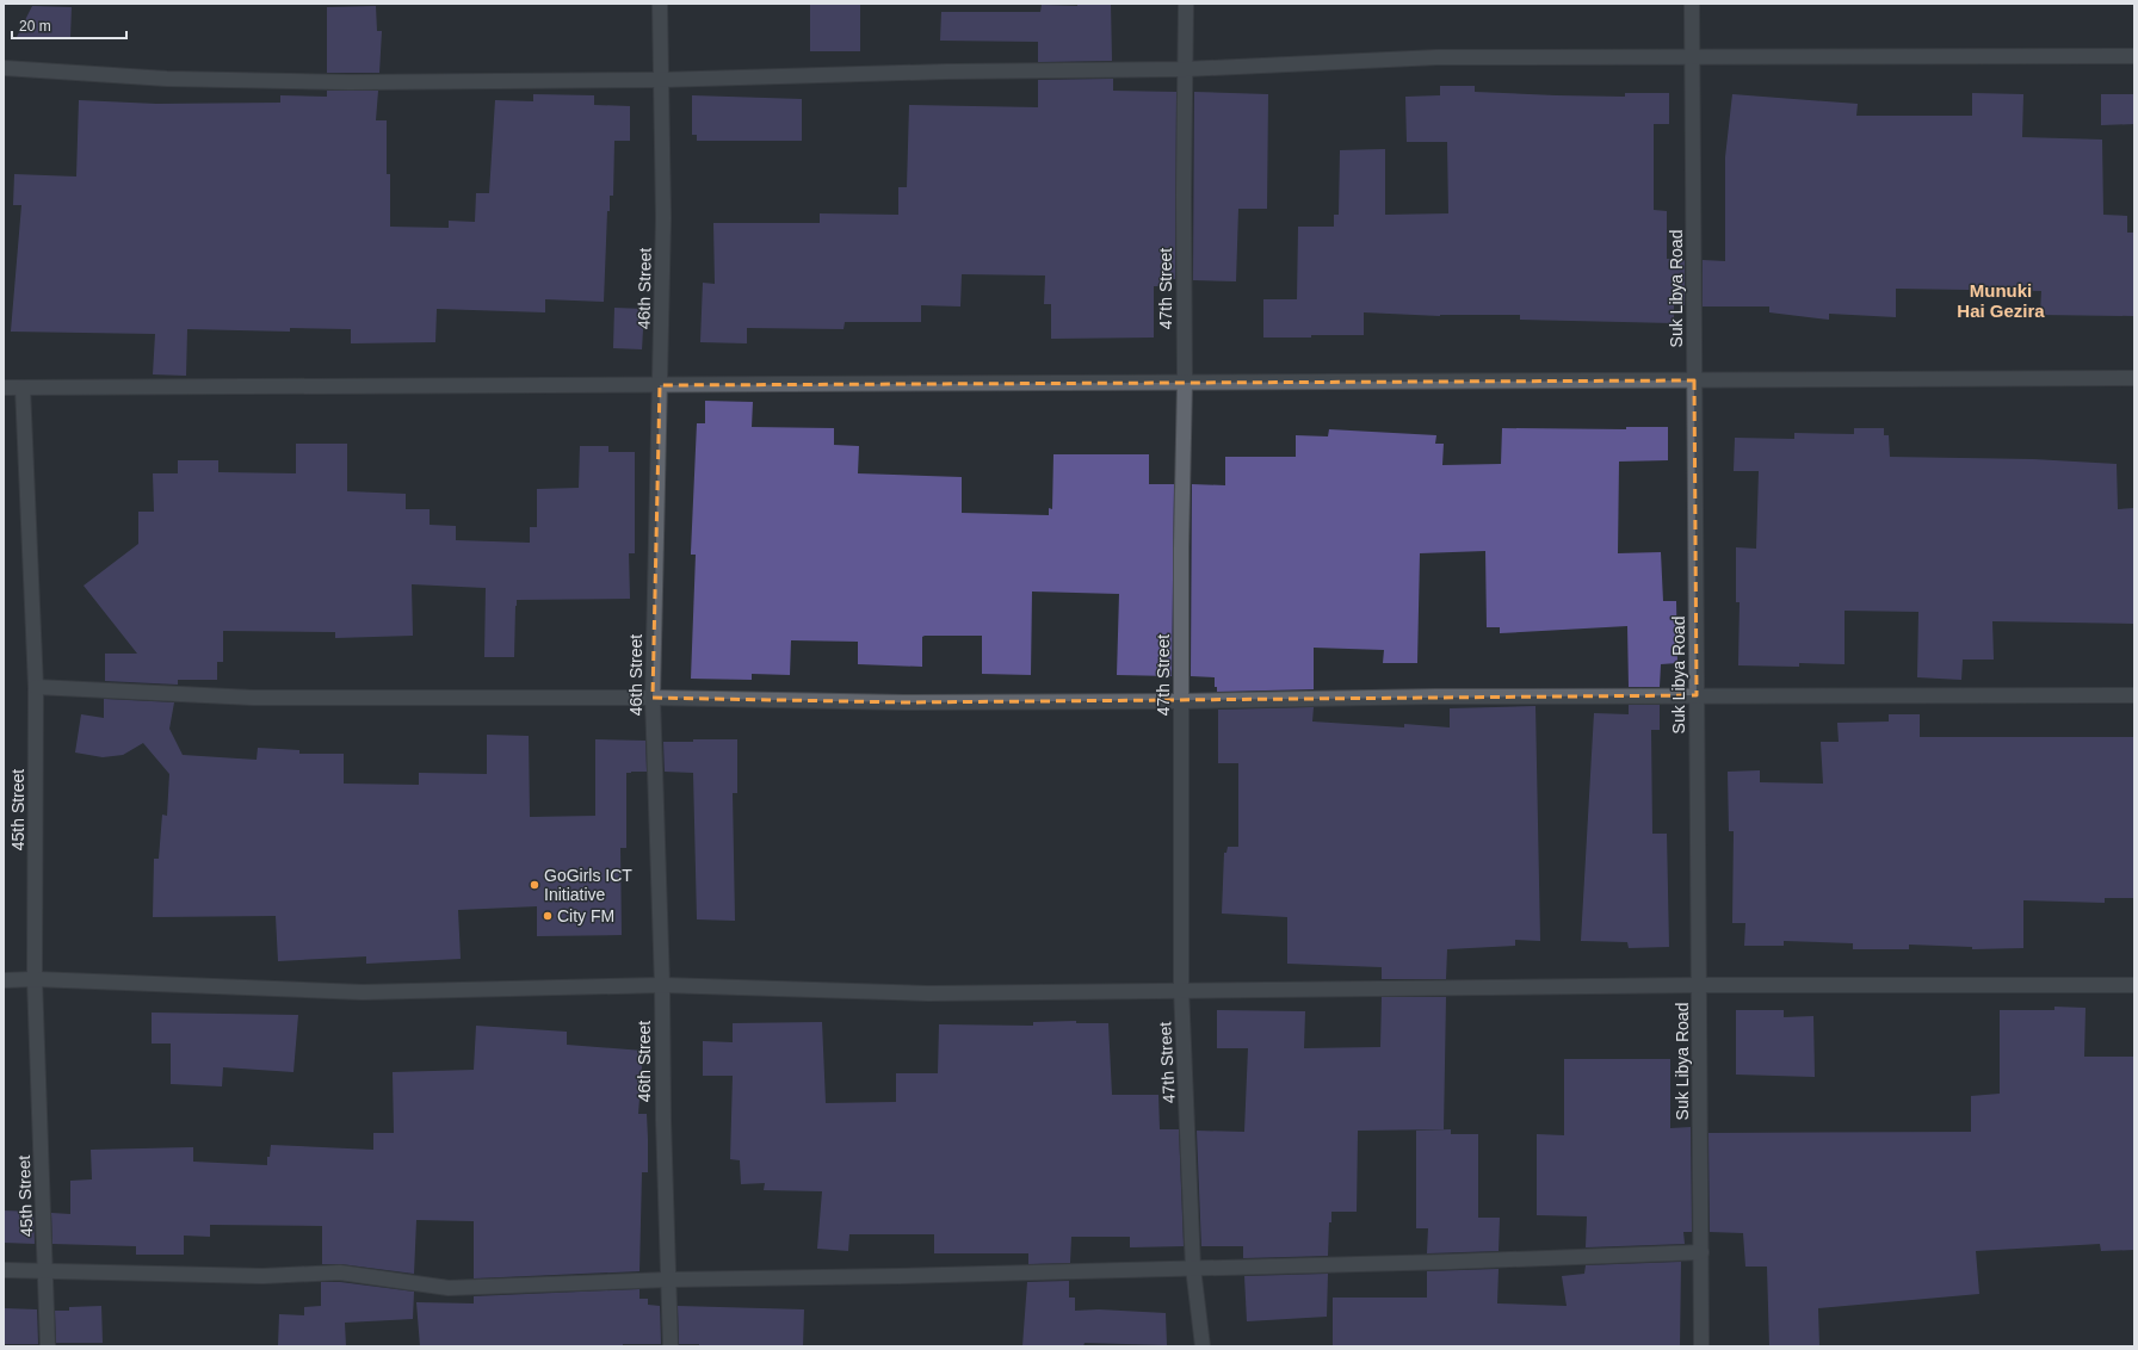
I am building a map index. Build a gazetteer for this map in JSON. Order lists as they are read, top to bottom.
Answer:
{
  "streets": {
    "street": [
      "46th Street",
      "47th Street",
      "Suk Libya Road",
      "45th Street"
    ]
  },
  "districts": ["Munuki Hai Gezira"],
  "places": ["GoGirls ICT Initiative", "City FM"],
  "scale_bar": "20 m"
}
